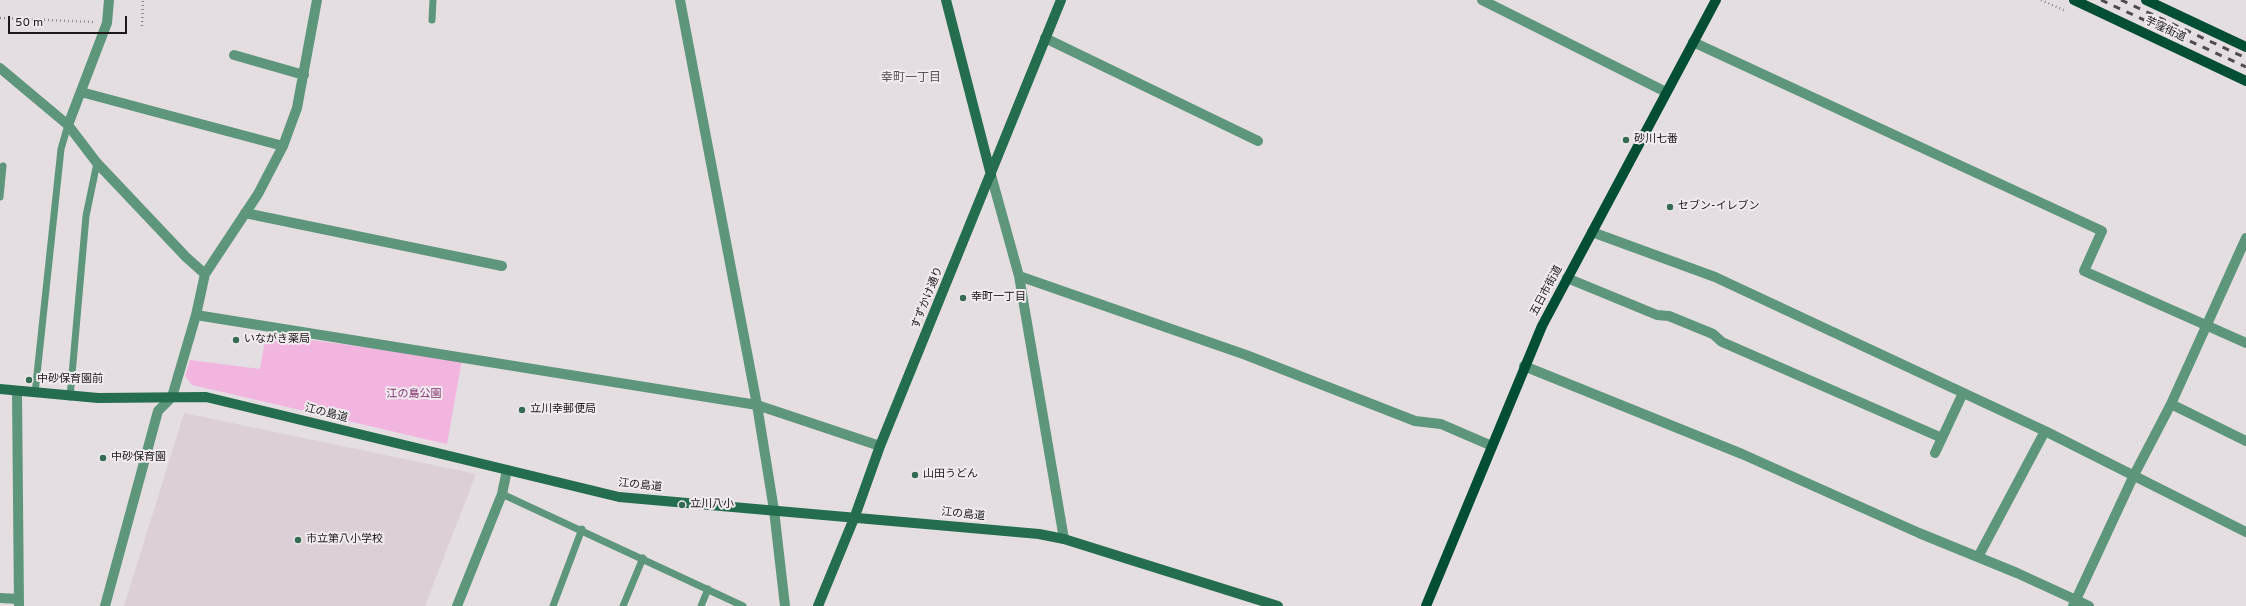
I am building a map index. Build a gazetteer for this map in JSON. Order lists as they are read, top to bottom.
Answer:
{
  "streets": {
    "main road": ["芋窪街道", "五日市街道"],
    "street": ["すずかけ通り", "江の島道"]
  },
  "crossings": [
    ["すずかけ通り", "江の島道"]
  ],
  "districts": ["幸町一丁目"],
  "parks": ["江の島公園"],
  "places": [
    "砂川七番",
    "セブン-イレブン",
    "幸町一丁目",
    "いながき薬局",
    "中砂保育園前",
    "立川幸郵便局",
    "中砂保育園",
    "山田うどん",
    "立川八小",
    "市立第八小学校"
  ],
  "scale_bar": "50 m"
}
